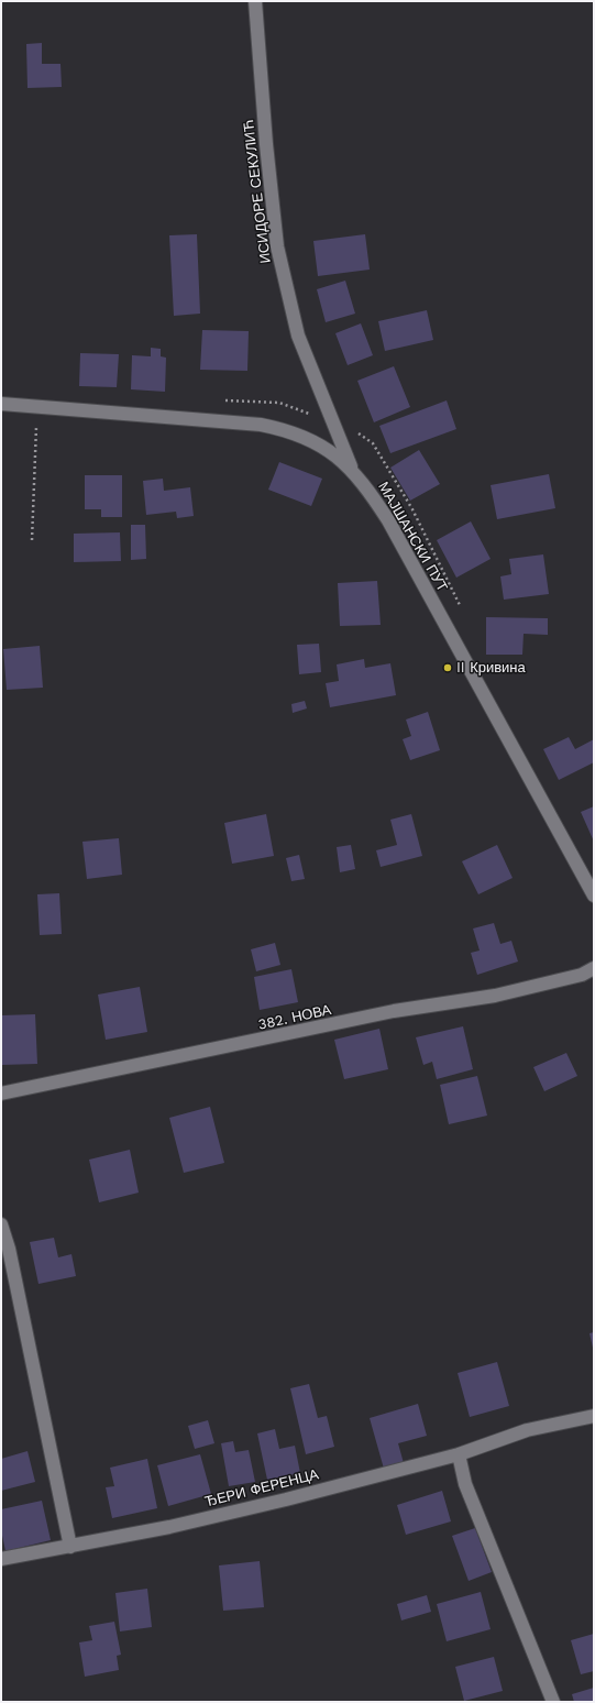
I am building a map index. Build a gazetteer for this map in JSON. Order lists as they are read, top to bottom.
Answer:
{
  "streets": {
    "street": [
      "ИСИДОРЕ СЕКУЛИЋ",
      "МАЈШАНСКИ ПУТ",
      "382. НОВА",
      "ЂЕРИ ФЕРЕНЦА"
    ]
  },
  "crossings": [
    ["ИСИДОРЕ СЕКУЛИЋ", "МАЈШАНСКИ ПУТ"]
  ],
  "places": ["II Кривина"]
}
